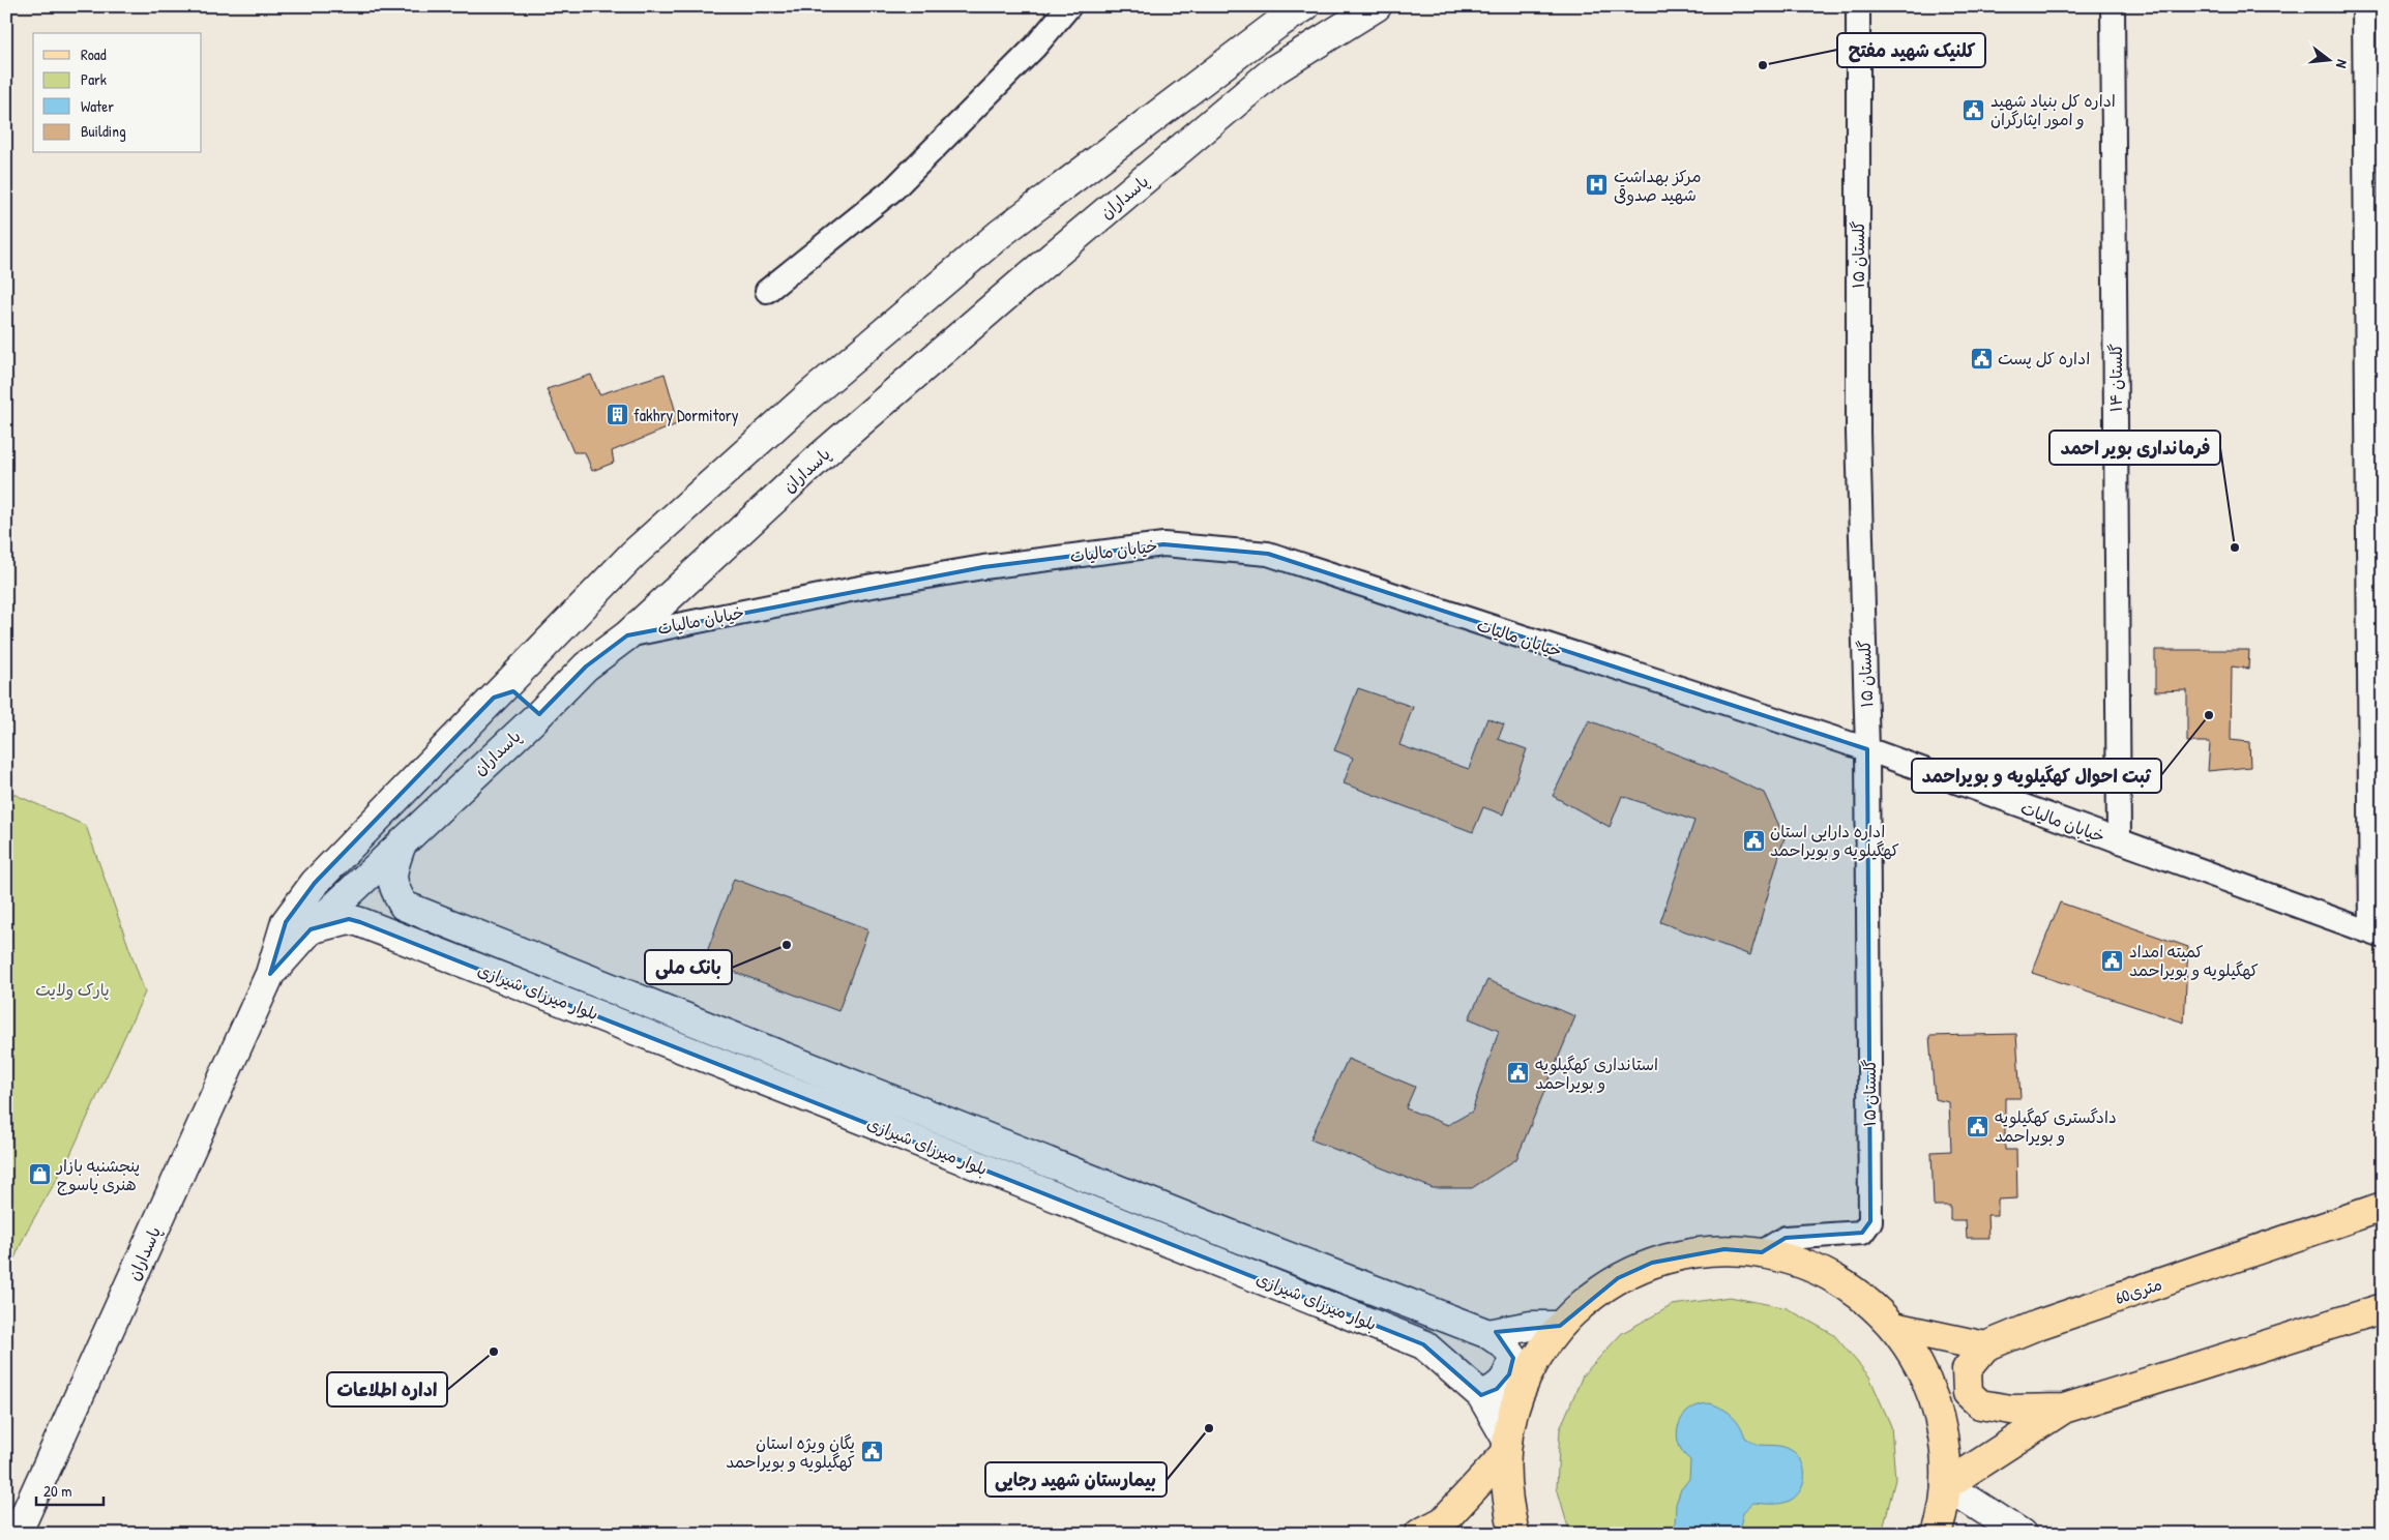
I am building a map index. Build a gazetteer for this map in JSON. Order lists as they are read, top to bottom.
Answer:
{
  "streets": {
    "main road": ["پاسداران", "بلوار میرزای شیرازی", "60متری"],
    "street": ["گلستان ۱۵", "گلستان ۱۴", "خیابان مالیات"]
  },
  "crossings": [
    ["پاسداران", "خیابان مالیات"],
    ["پاسداران", "بلوار میرزای شیرازی"],
    ["گلستان ۱۵", "خیابان مالیات"],
    ["گلستان ۱۴", "خیابان مالیات"]
  ],
  "parks": ["پارک ولایت"],
  "places": {
    "other": [
      "کلنیک شهید مفتح",
      "فرمانداری بویر احمد",
      "ثبت احوال کهگیلویه و بویراحمد",
      "بانک ملی",
      "اداره اطلاعات",
      "بیمارستان شهید رجایی"
    ],
    "public building": [
      "اداره کل بنیاد شهید و امور ایثارگران",
      "اداره کل پست",
      "اداره دارایی استان کهگیلویه و بویراحمد",
      "کمیته امداد کهگیلویه و بویراحمد",
      "استانداری کهگیلویه و بویراحمد",
      "دادگستری کهگیلویه و بویراحمد",
      "یگان ویژه استان کهگیلویه و بویراحمد"
    ],
    "hospital": ["مرکز بهداشت شهید صدوقی"],
    "building": ["fakhry Dormitory"],
    "shop": ["پنجشنبه بازار هنری یاسوج"]
  },
  "legend": [
    "Road",
    "Park",
    "Water",
    "Building"
  ],
  "scale_bar": "20 m",
  "north": "right"
}
